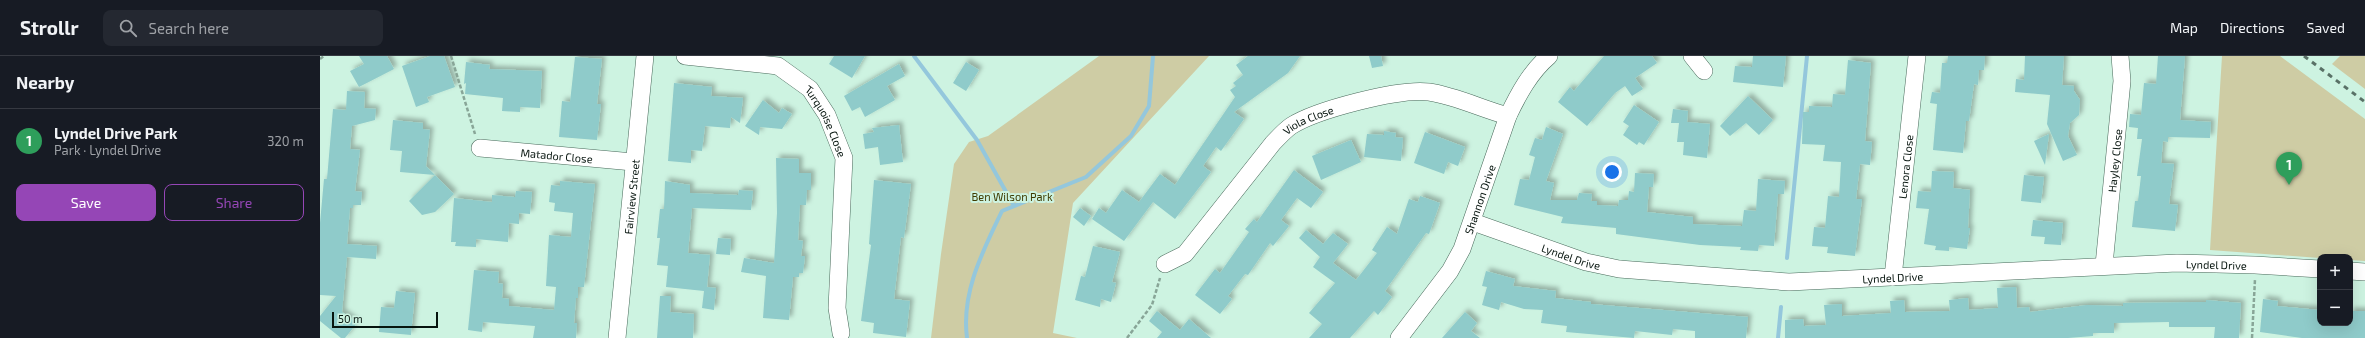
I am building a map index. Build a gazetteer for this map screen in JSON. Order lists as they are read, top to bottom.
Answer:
{
  "streets": {
    "street": [
      "Turquoise Close",
      "Viola Close",
      "Matador Close",
      "Hayley Close",
      "Lenora Close",
      "Fairview Street",
      "Shannon Drive",
      "Lyndel Drive"
    ]
  },
  "crossings": [
    ["Viola Close", "Shannon Drive"],
    ["Matador Close", "Fairview Street"],
    ["Hayley Close", "Lyndel Drive"],
    ["Lenora Close", "Lyndel Drive"],
    ["Shannon Drive", "Lyndel Drive"]
  ],
  "parks": ["Ben Wilson Park"],
  "scale_bar": "50 m",
  "page": {
    "header": "Strollr",
    "search": "Search here",
    "nav": ["Map", "Directions", "Saved"],
    "heading": "Nearby",
    "list": [
      {
        "mark": "1",
        "name": "Lyndel Drive Park",
        "note": "Park · Lyndel Drive",
        "value": "320 m"
      }
    ],
    "pins": "1",
    "buttons": ["Save", "Share"],
    "map_buttons": ["+", "−"],
    "scale": "50 m"
  }
}
